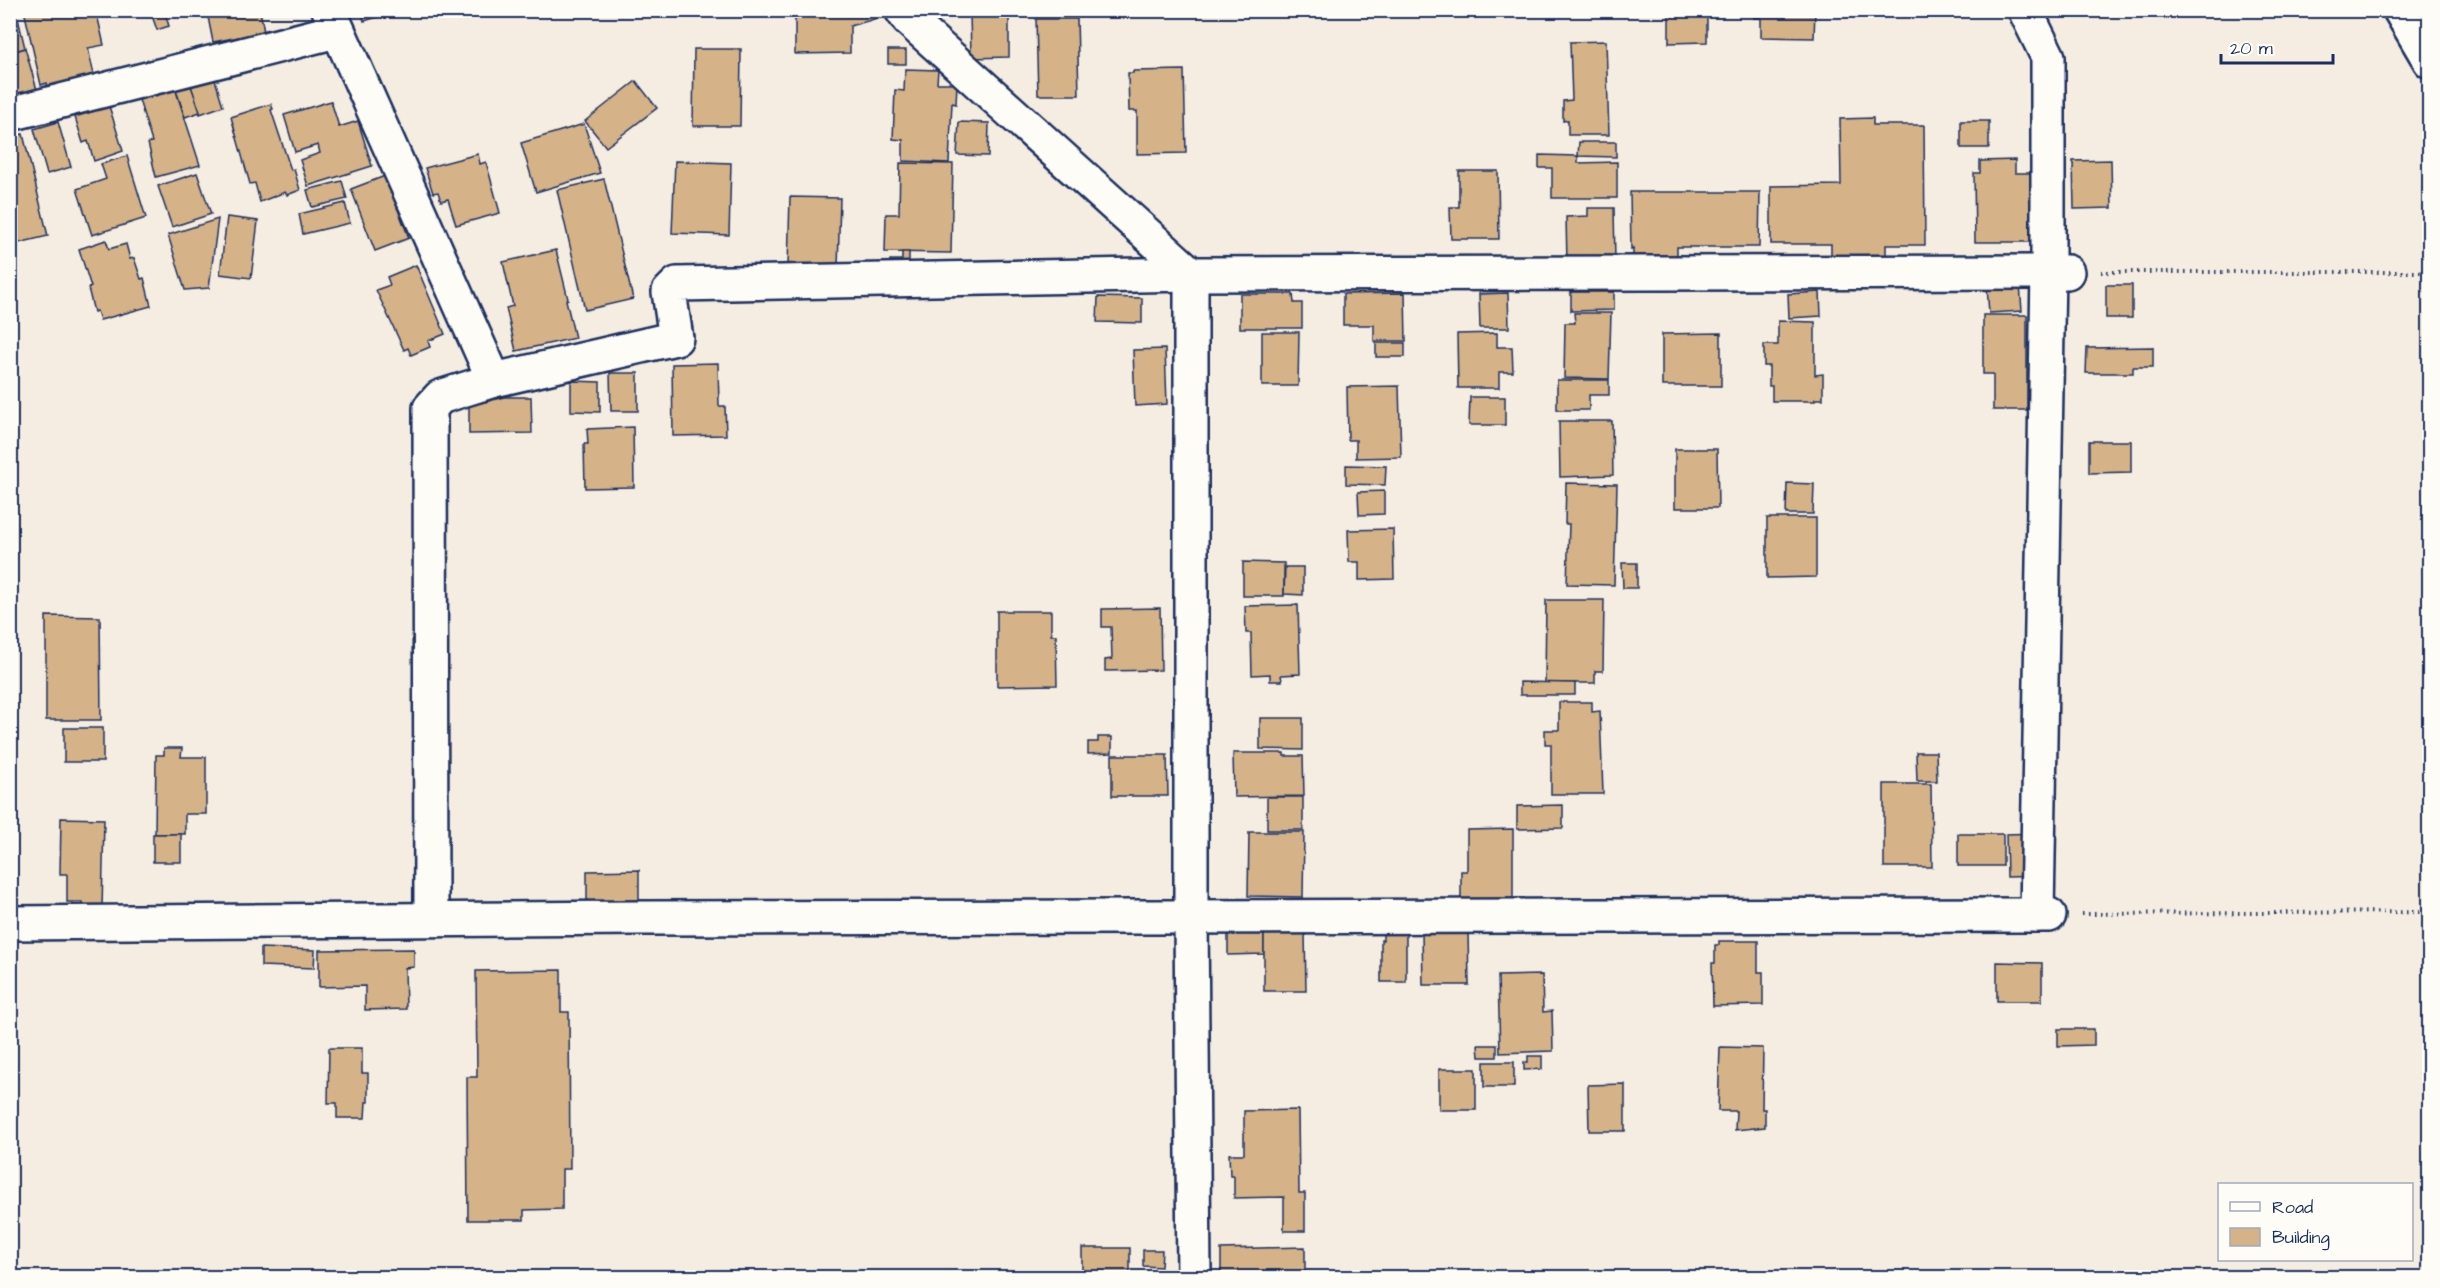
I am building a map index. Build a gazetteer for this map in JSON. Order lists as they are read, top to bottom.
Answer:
{
  "legend": ["Road", "Building"],
  "scale_bar": "20 m"
}
